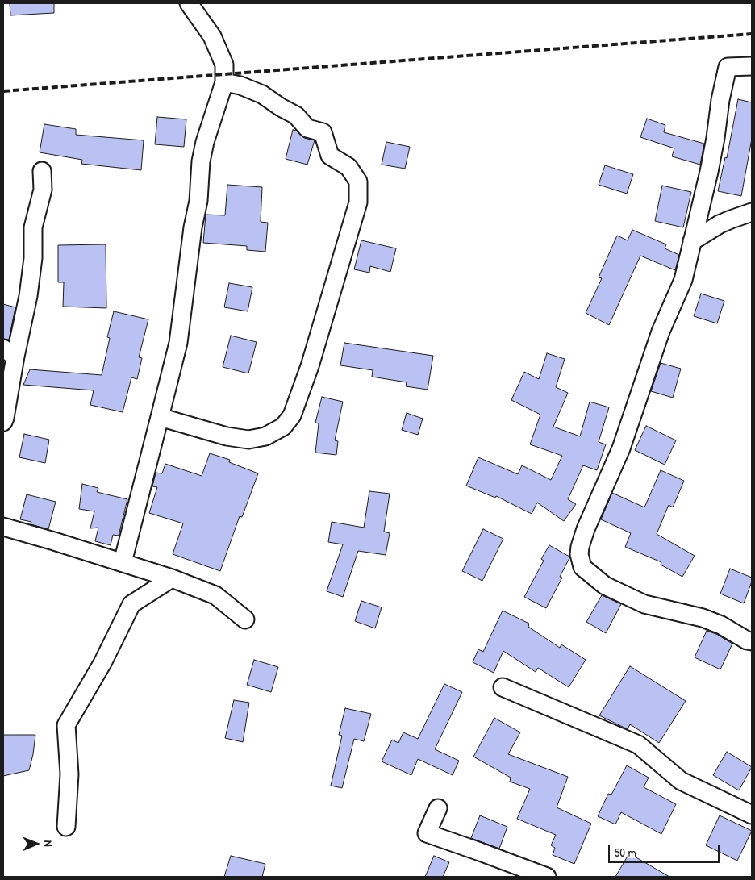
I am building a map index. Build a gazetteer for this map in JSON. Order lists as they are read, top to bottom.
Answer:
{
  "scale_bar": "50 m",
  "north": "right"
}
